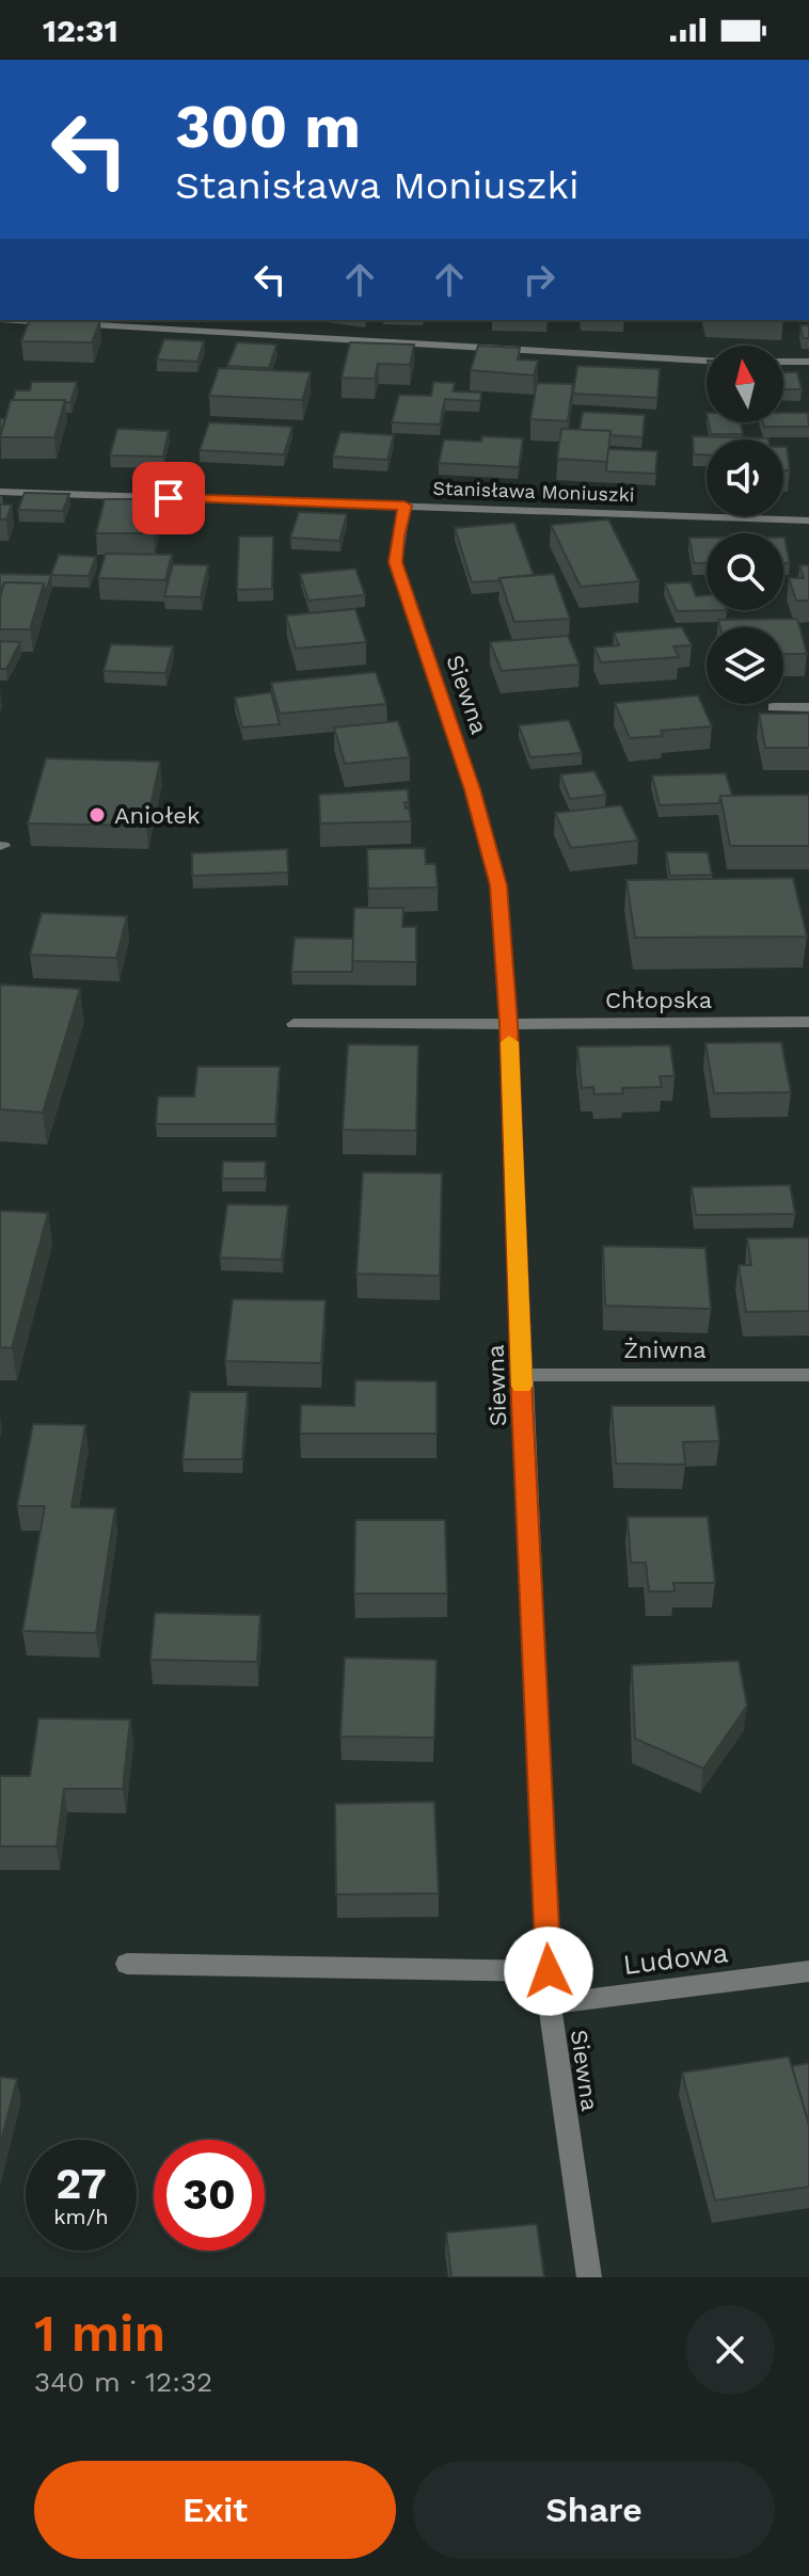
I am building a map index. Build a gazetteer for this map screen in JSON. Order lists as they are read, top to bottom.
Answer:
{
  "streets": {
    "street": [
      "Stanisława Moniuszki",
      "Siewna",
      "Chłopska",
      "Żniwna",
      "Ludowa"
    ]
  },
  "crossings": [
    ["Stanisława Moniuszki", "Siewna"],
    ["Siewna", "Chłopska"],
    ["Siewna", "Żniwna"],
    ["Siewna", "Ludowa"]
  ],
  "places": ["Aniołek"],
  "north": "top",
  "page": {
    "status": "12:31",
    "turn": ["300 m", "Stanisława Moniuszki"],
    "speed": "27 km/h",
    "limit": "30",
    "heading": ["1 min", "340 m · 12:32"],
    "buttons": ["Exit", "Share"]
  }
}
